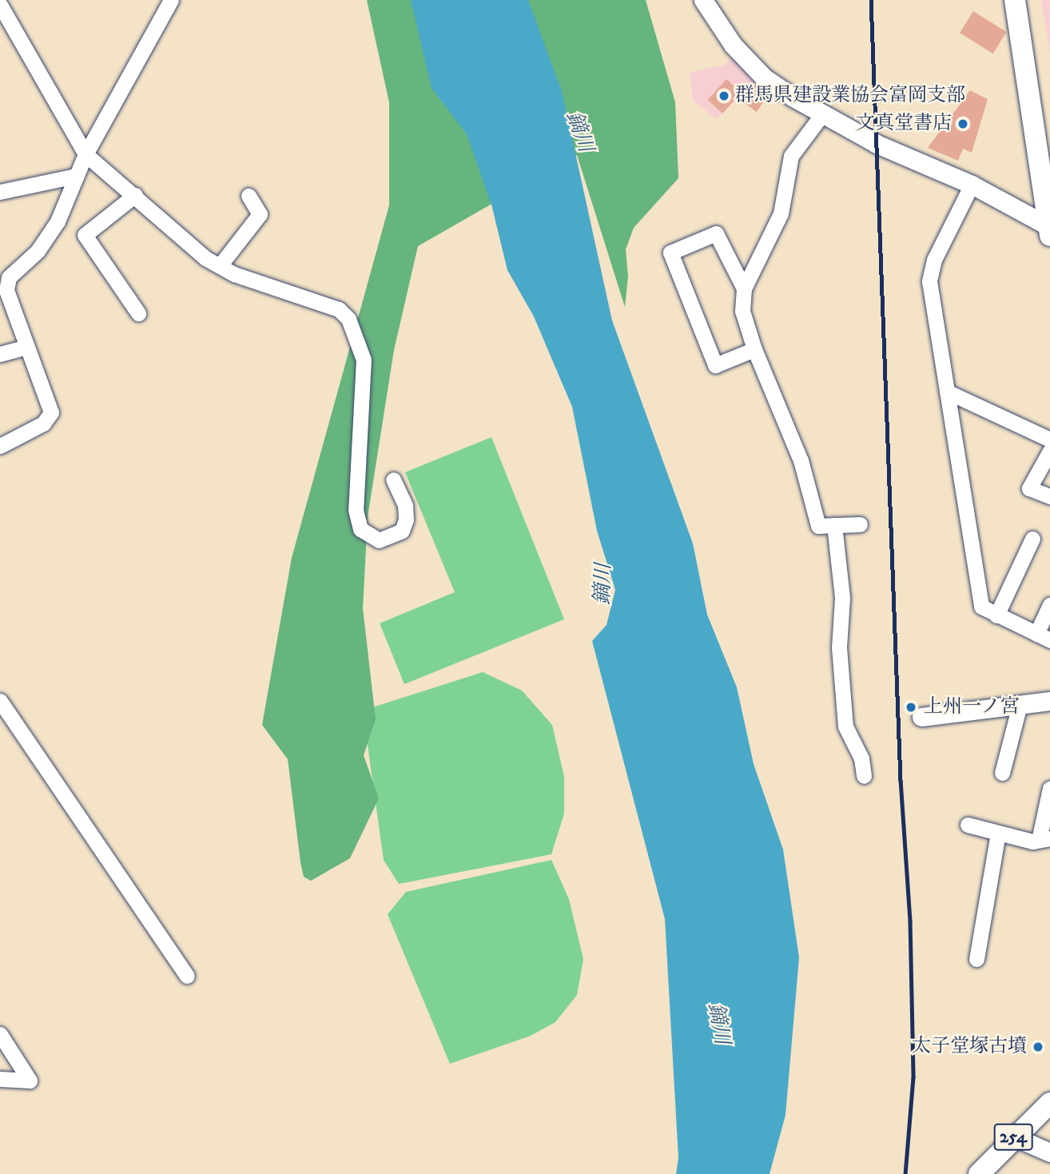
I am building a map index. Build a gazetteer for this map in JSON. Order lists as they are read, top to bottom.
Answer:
{
  "streets": {
    "highway": ["254"]
  },
  "water": ["鏑川"],
  "places": [
    "群馬県建設業協会富岡支部",
    "文真堂書店",
    "上州一ノ宮",
    "太子堂塚古墳"
  ]
}
